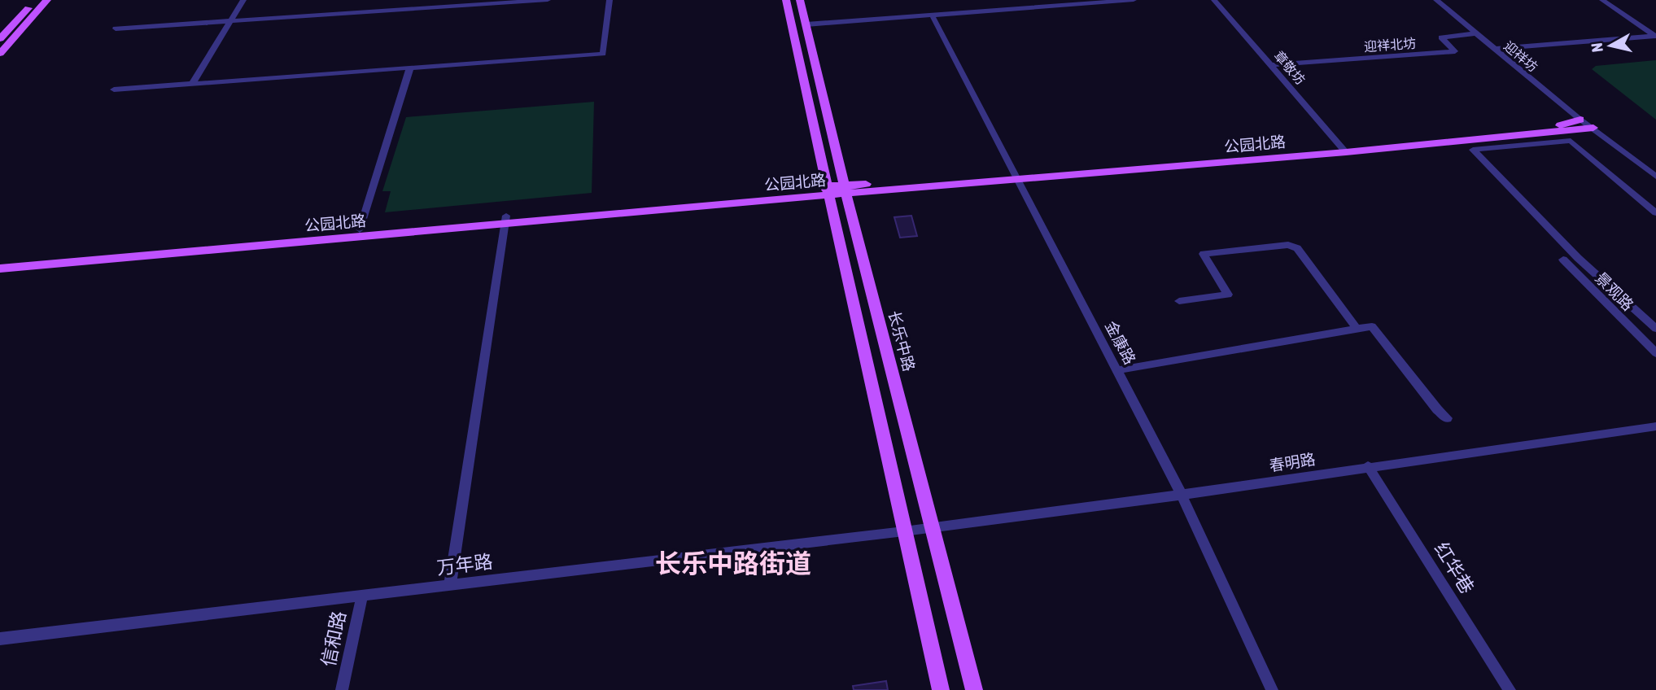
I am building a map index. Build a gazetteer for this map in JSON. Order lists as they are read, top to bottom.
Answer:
{
  "streets": {
    "main road": ["公园北路", "长乐中路"],
    "street": [
      "迎祥北坊",
      "迎祥坊",
      "章敬坊",
      "景观路",
      "金康路",
      "春明路",
      "万年路",
      "红华巷",
      "信和路"
    ]
  },
  "crossings": [
    ["迎祥北坊", "迎祥坊"],
    ["迎祥北坊", "章敬坊"],
    ["迎祥坊", "公园北路"],
    ["章敬坊", "公园北路"],
    ["公园北路", "长乐中路"],
    ["公园北路", "金康路"],
    ["长乐中路", "春明路"],
    ["长乐中路", "万年路"],
    ["金康路", "春明路"],
    ["春明路", "万年路"],
    ["春明路", "红华巷"],
    ["万年路", "信和路"]
  ],
  "districts": ["长乐中路街道"],
  "north": "left"
}
